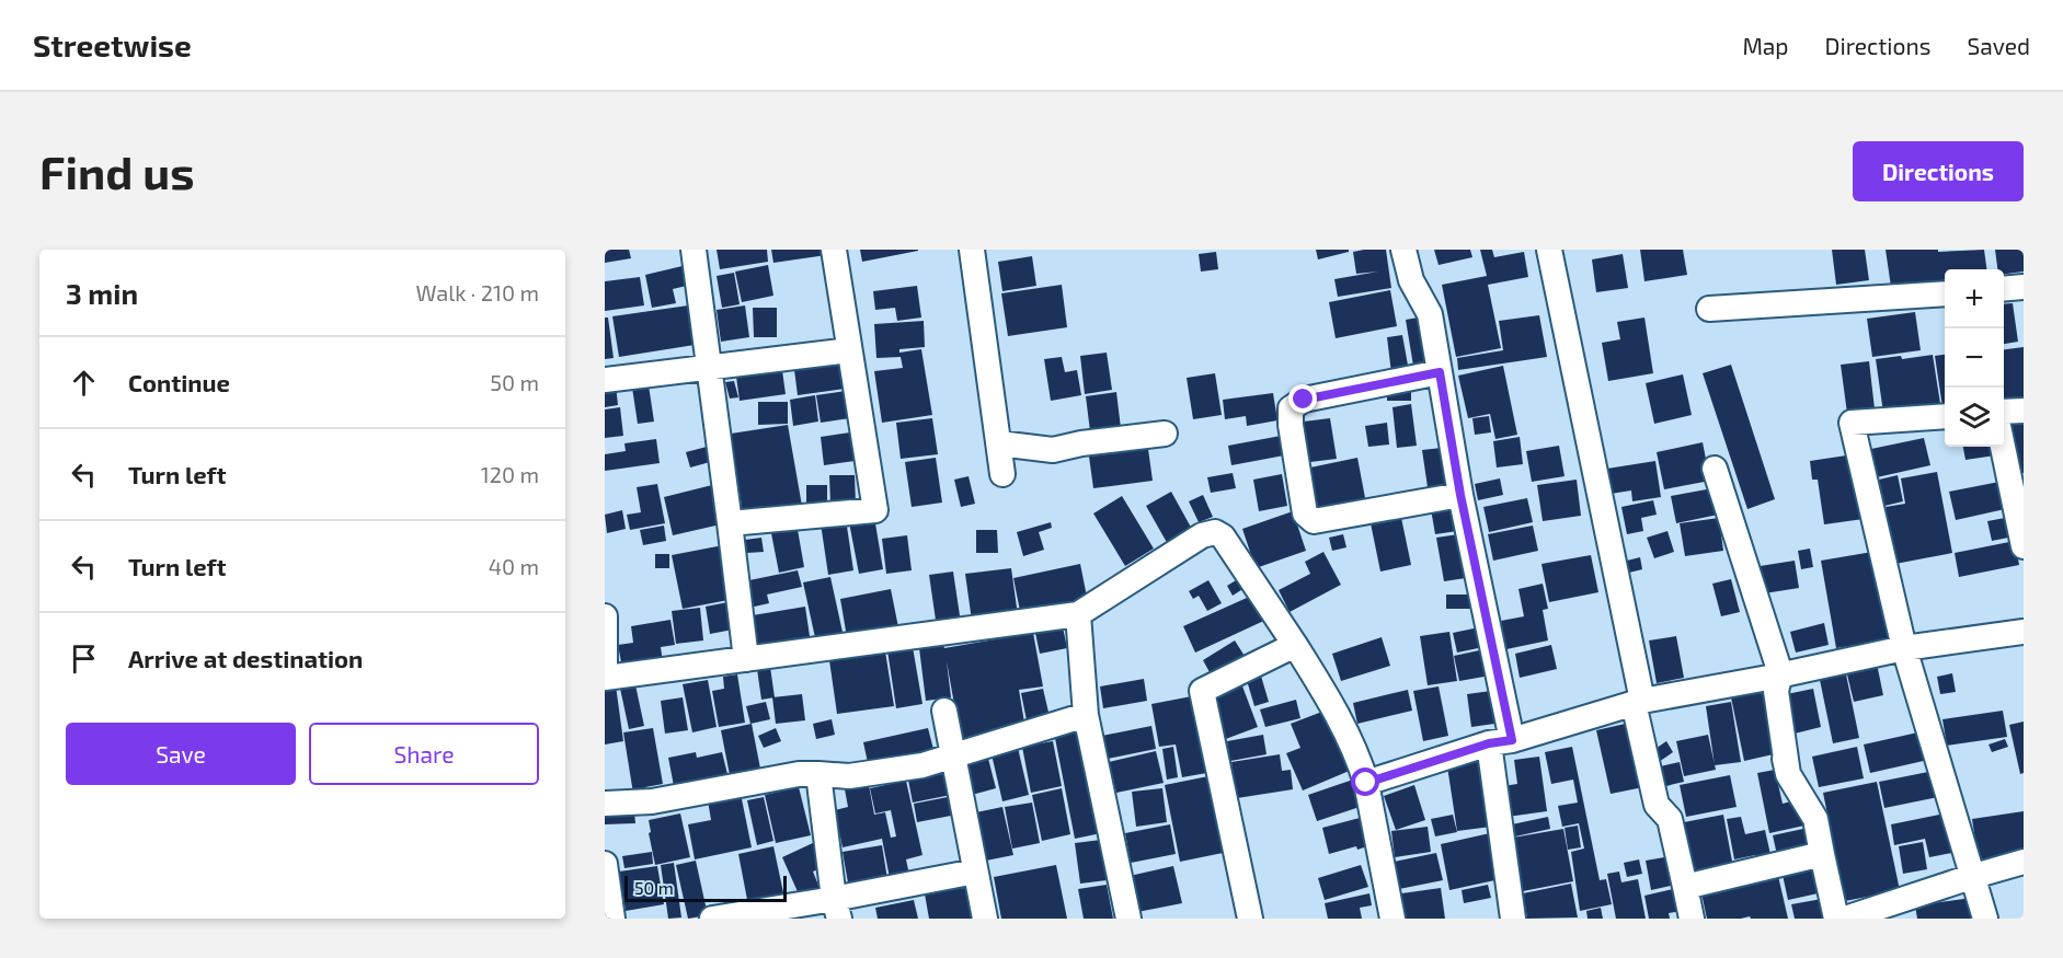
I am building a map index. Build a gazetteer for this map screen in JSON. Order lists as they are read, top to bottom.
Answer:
{
  "scale_bar": "50 m",
  "page": {
    "header": "Streetwise",
    "nav": ["Map", "Directions", "Saved"],
    "buttons": [
      "Directions",
      ["Save", "Share"]
    ],
    "title": "Find us",
    "heading": ["3 min", "Walk · 210 m"],
    "map_buttons": ["+", "−"],
    "list": [
      ["Continue", "50 m"],
      ["Turn left", "120 m"],
      ["Turn left", "40 m"],
      "Arrive at destination"
    ],
    "scale": "50 m"
  }
}
